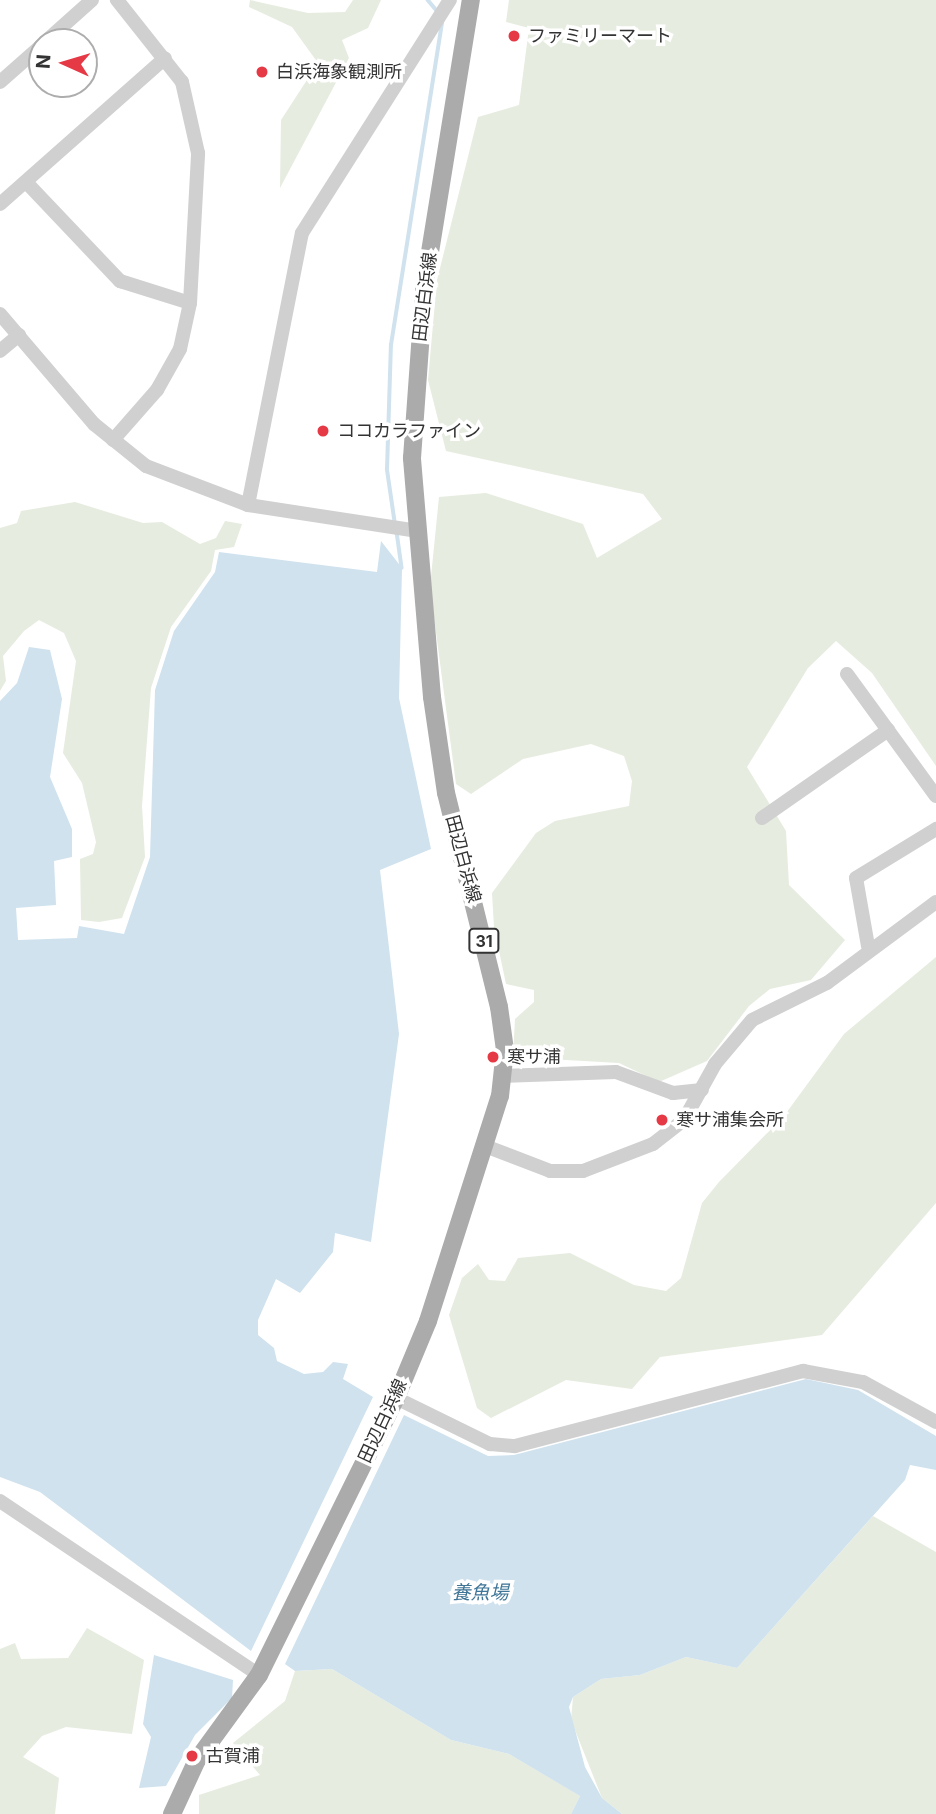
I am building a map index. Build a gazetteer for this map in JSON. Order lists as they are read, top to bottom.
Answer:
{
  "streets": {
    "main road": ["田辺白浜線", "31"]
  },
  "water": ["養魚場"],
  "places": [
    "ファミリーマート",
    "白浜海象観測所",
    "ココカラファイン",
    "寒サ浦",
    "寒サ浦集会所",
    "古賀浦"
  ],
  "north": "left"
}
